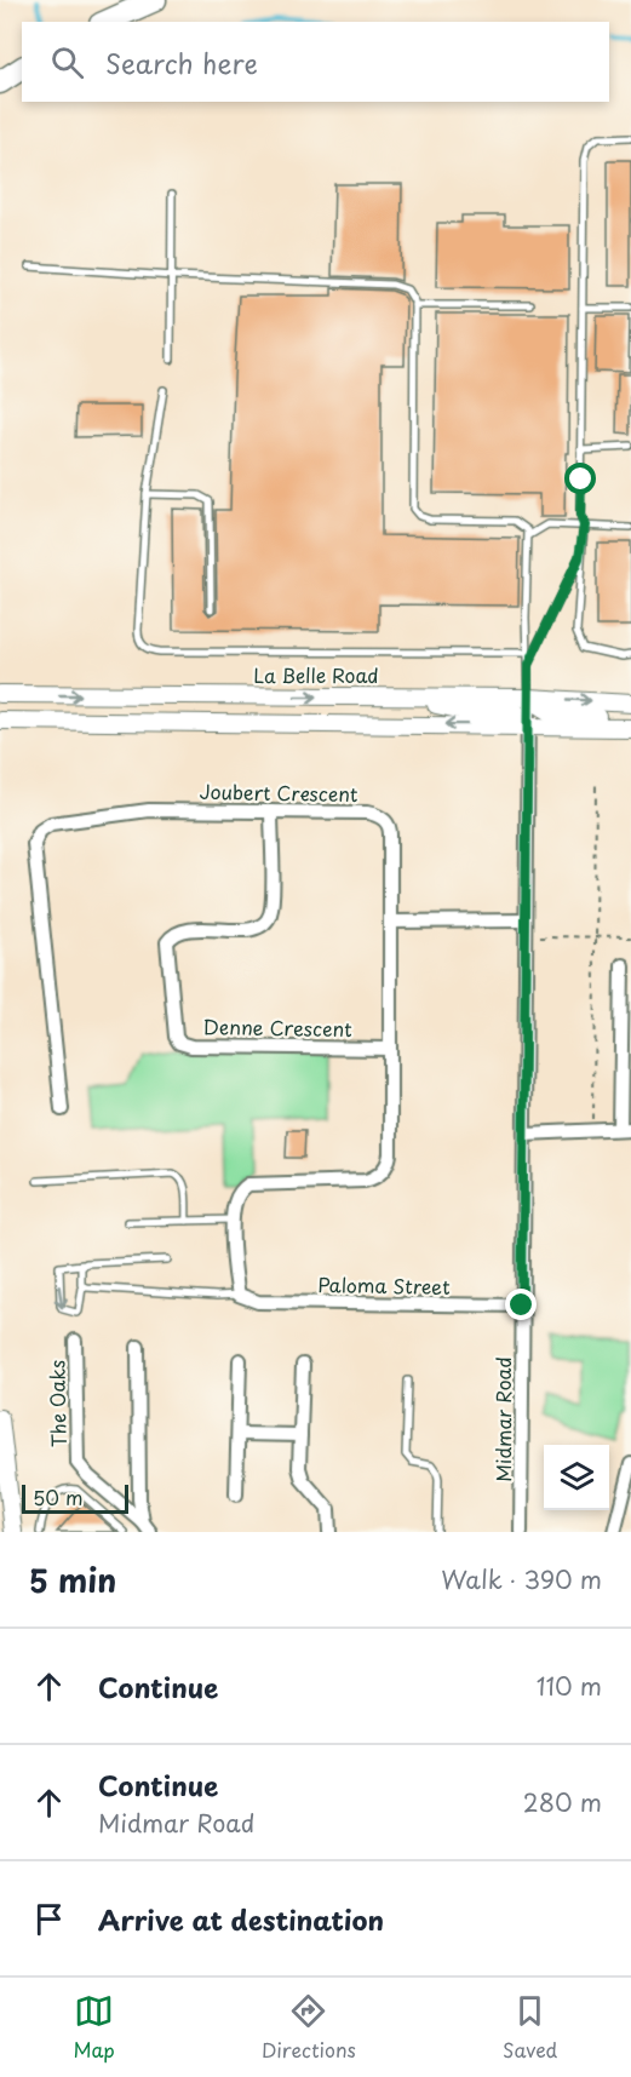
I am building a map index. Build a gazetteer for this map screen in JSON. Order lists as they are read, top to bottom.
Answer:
{
  "streets": {
    "main road": ["La Belle Road"],
    "street": [
      "Joubert Crescent",
      "Denne Crescent",
      "Paloma Street",
      "The Oaks",
      "Midmar Road"
    ]
  },
  "crossings": [
    ["La Belle Road", "Midmar Road"],
    ["Joubert Crescent", "Denne Crescent"],
    ["Paloma Street", "Midmar Road"]
  ],
  "scale_bar": "50 m",
  "page": {
    "search": "Search here",
    "scale": "50 m",
    "heading": ["5 min", "Walk · 390 m"],
    "list": [
      ["Continue", "110 m"],
      ["Continue", "Midmar Road", "280 m"],
      "Arrive at destination"
    ],
    "nav": ["Map", "Directions", "Saved"]
  }
}
